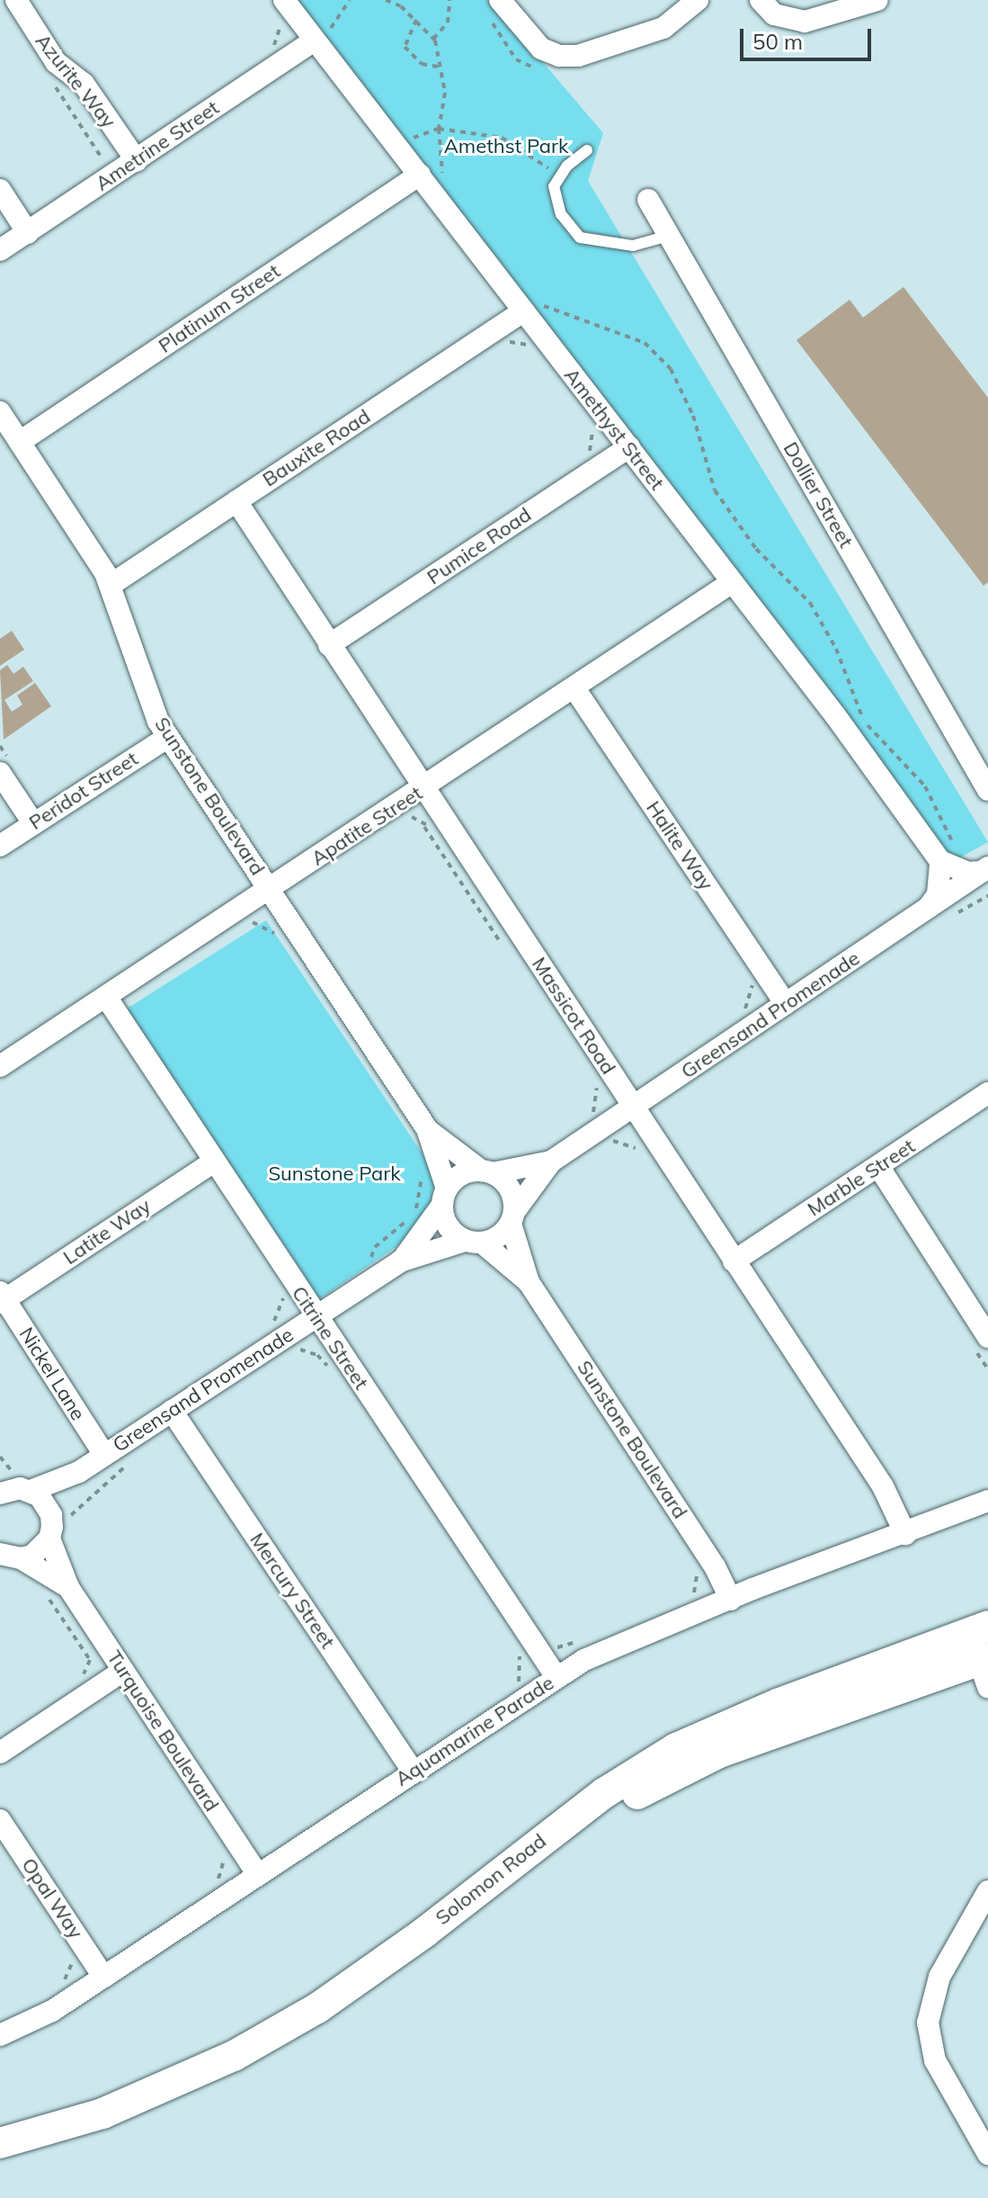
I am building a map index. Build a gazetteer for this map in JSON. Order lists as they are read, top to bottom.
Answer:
{
  "streets": {
    "main road": ["Solomon Road"],
    "street": [
      "Azurite Way",
      "Ametrine Street",
      "Platinum Street",
      "Amethyst Street",
      "Bauxite Road",
      "Dollier Street",
      "Pumice Road",
      "Peridot Street",
      "Sunstone Boulevard",
      "Apatite Street",
      "Halite Way",
      "Greensand Promenade",
      "Massicot Road",
      "Marble Street",
      "Latite Way",
      "Citrine Street",
      "Nickel Lane",
      "Mercury Street",
      "Turquoise Boulevard",
      "Aquamarine Parade",
      "Opal Way"
    ]
  },
  "crossings": [
    ["Azurite Way", "Ametrine Street"],
    ["Ametrine Street", "Amethyst Street"],
    ["Platinum Street", "Amethyst Street"],
    ["Platinum Street", "Sunstone Boulevard"],
    ["Amethyst Street", "Bauxite Road"],
    ["Amethyst Street", "Pumice Road"],
    ["Amethyst Street", "Apatite Street"],
    ["Bauxite Road", "Sunstone Boulevard"],
    ["Bauxite Road", "Massicot Road"],
    ["Pumice Road", "Massicot Road"],
    ["Peridot Street", "Sunstone Boulevard"],
    ["Sunstone Boulevard", "Apatite Street"],
    ["Sunstone Boulevard", "Greensand Promenade"],
    ["Sunstone Boulevard", "Aquamarine Parade"],
    ["Apatite Street", "Halite Way"],
    ["Apatite Street", "Massicot Road"],
    ["Apatite Street", "Citrine Street"],
    ["Halite Way", "Greensand Promenade"],
    ["Greensand Promenade", "Massicot Road"],
    ["Greensand Promenade", "Citrine Street"],
    ["Greensand Promenade", "Nickel Lane"],
    ["Greensand Promenade", "Mercury Street"],
    ["Massicot Road", "Marble Street"],
    ["Massicot Road", "Aquamarine Parade"],
    ["Latite Way", "Citrine Street"],
    ["Latite Way", "Nickel Lane"],
    ["Citrine Street", "Aquamarine Parade"],
    ["Mercury Street", "Aquamarine Parade"],
    ["Turquoise Boulevard", "Aquamarine Parade"],
    ["Aquamarine Parade", "Opal Way"]
  ],
  "parks": ["Amethst Park", "Sunstone Park"],
  "scale_bar": "50 m"
}
